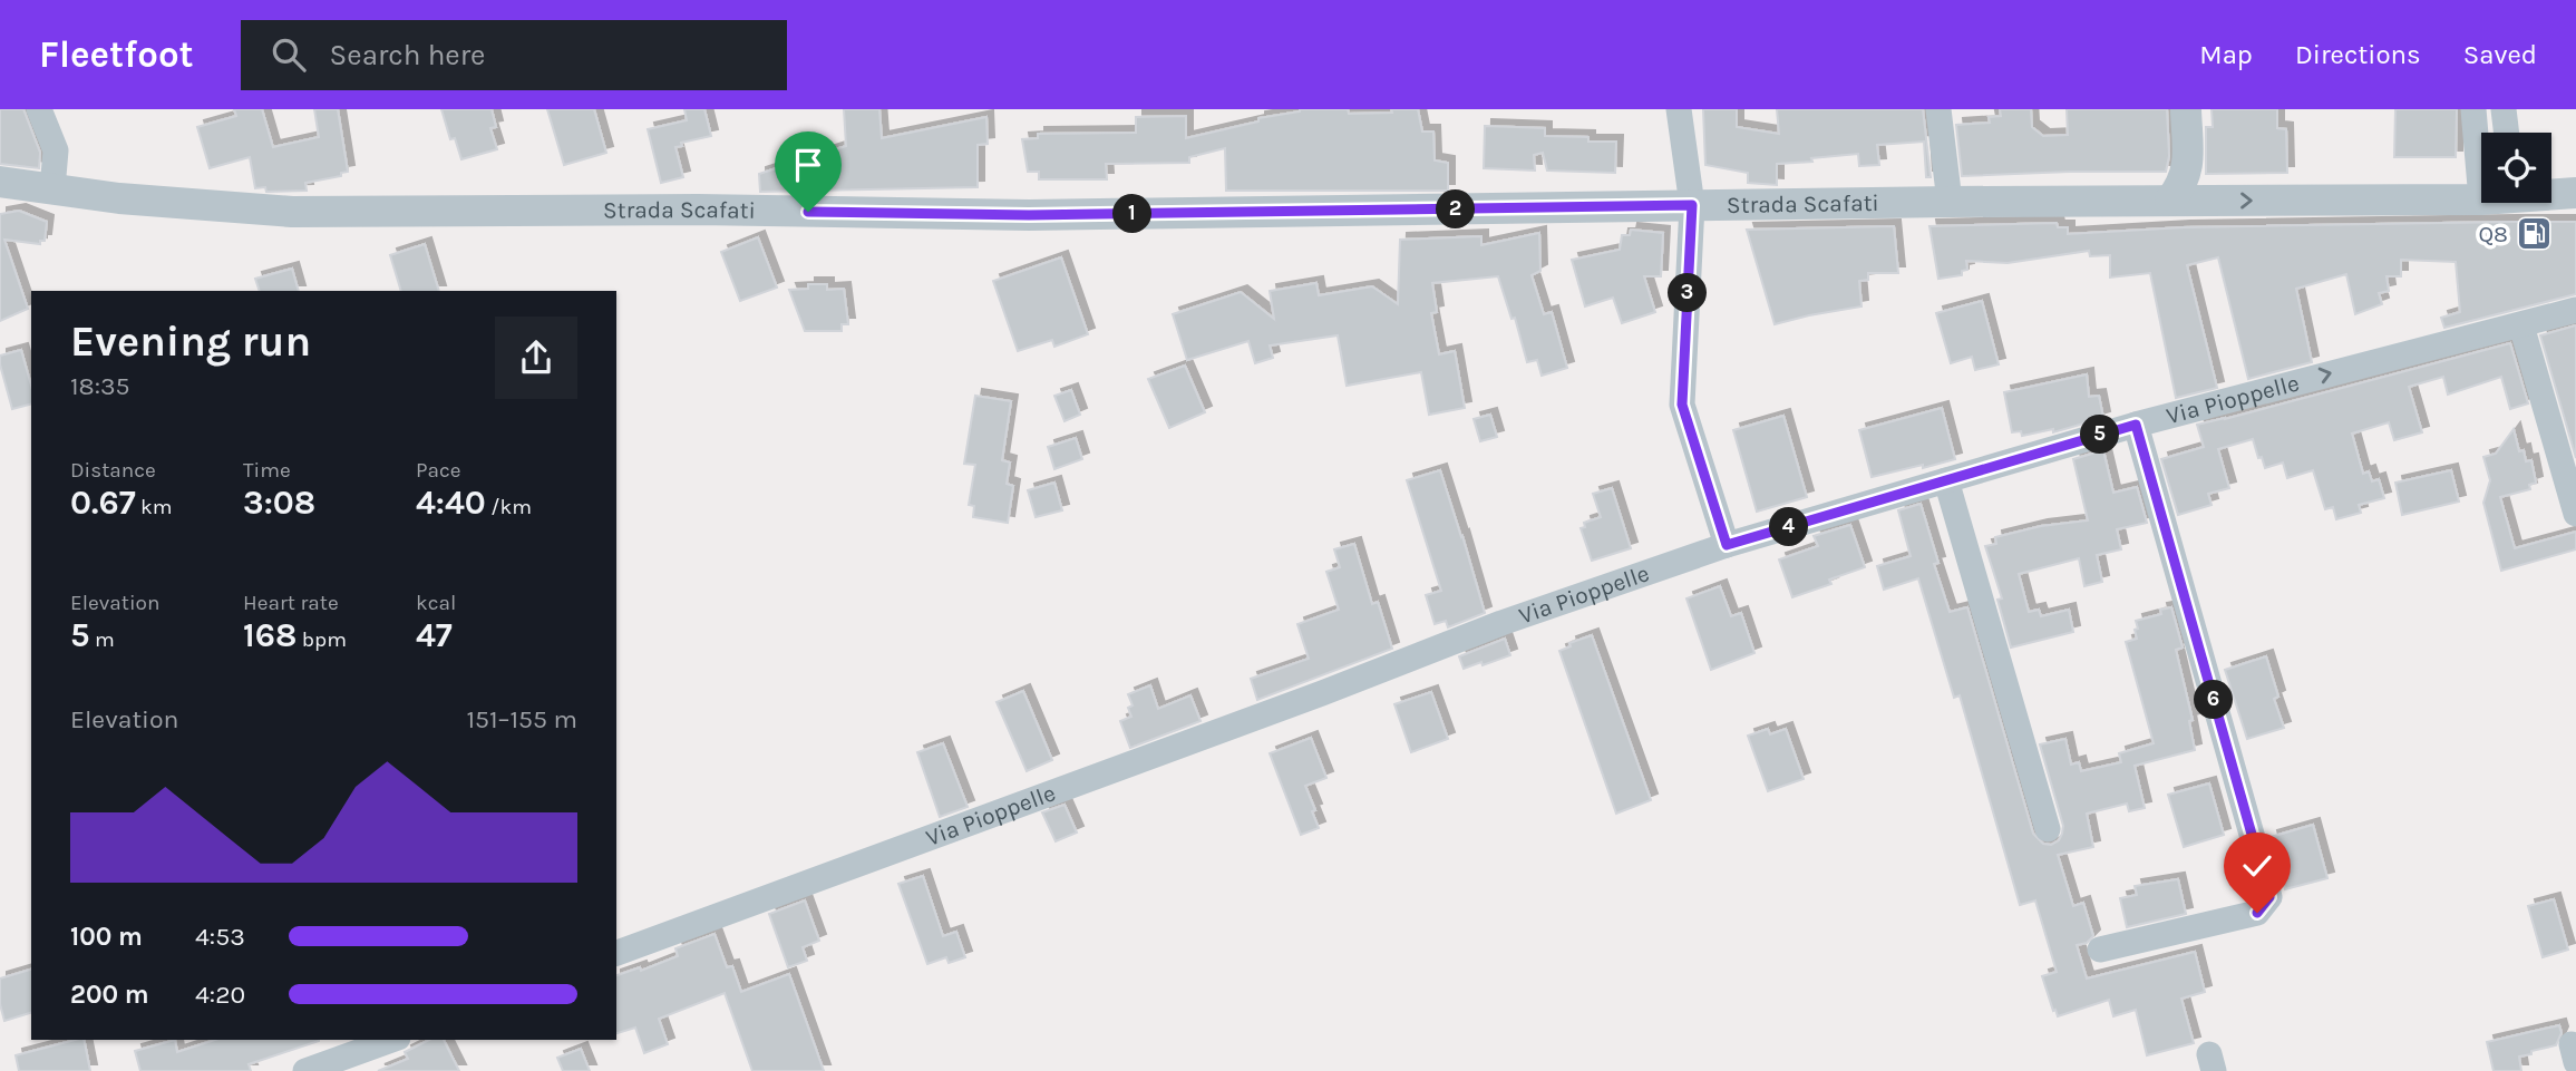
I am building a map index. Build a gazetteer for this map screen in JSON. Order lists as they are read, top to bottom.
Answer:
{
  "streets": {
    "street": ["Strada Scafati", "Via Pioppelle"]
  },
  "places": {
    "fuel station": ["Q8"]
  },
  "page": {
    "header": "Fleetfoot",
    "search": "Search here",
    "nav": ["Map", "Directions", "Saved"],
    "pins": [
      "2",
      "1",
      "3",
      "5",
      "4",
      "6"
    ],
    "heading": ["Evening run", "18:35"],
    "stats": [
      ["Distance", "0.67 km"],
      ["Time", "3:08"],
      ["Pace", "4:40 /km"],
      ["Elevation", "5 m"],
      ["Heart rate", "168 bpm"],
      ["kcal", "47"]
    ],
    "chart": ["Elevation", "151–155 m"],
    "list": [
      {
        "name": "100 m",
        "note": "4:53"
      },
      {
        "name": "200 m",
        "note": "4:20"
      }
    ]
  }
}
